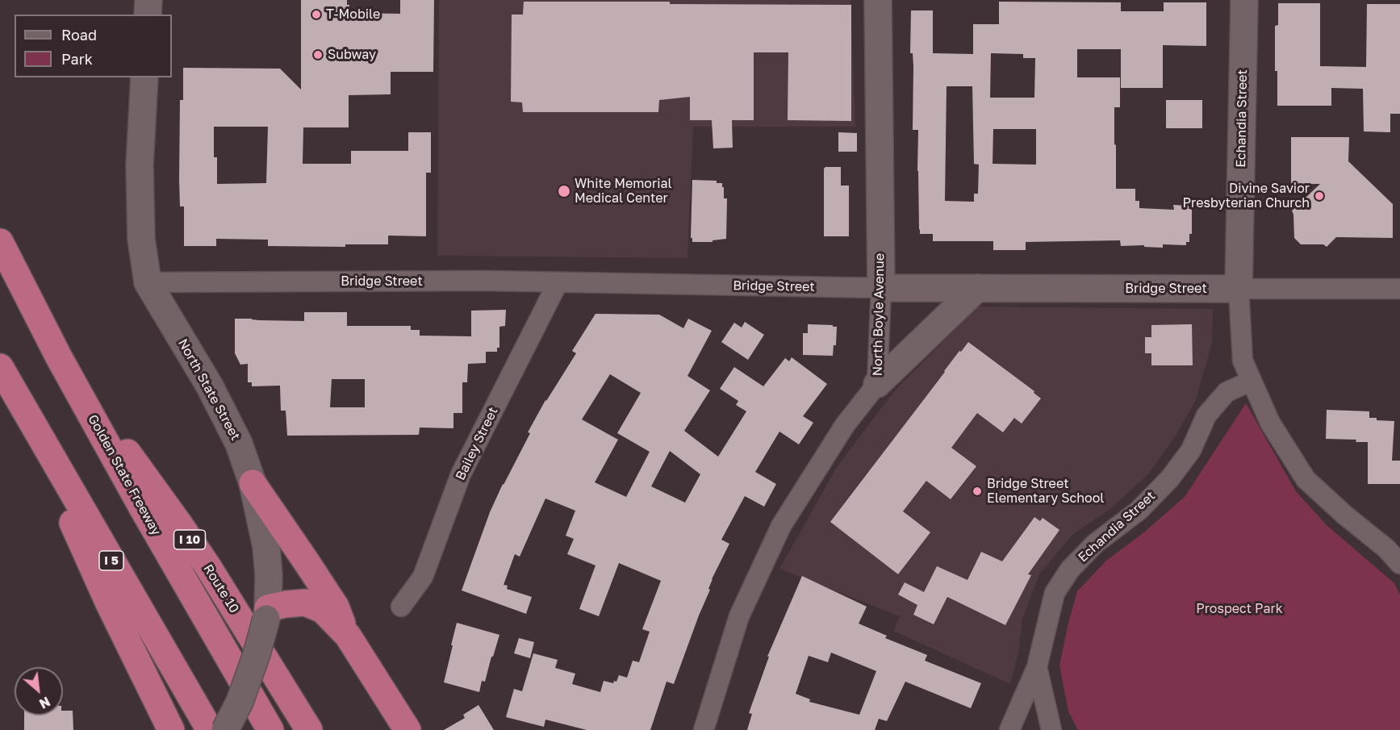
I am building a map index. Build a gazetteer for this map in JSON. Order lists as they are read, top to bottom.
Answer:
{
  "streets": {
    "highway": [
      "Golden State Freeway",
      "I 10",
      "I 5",
      "Route 10"
    ],
    "street": [
      "Echandia Street",
      "Bridge Street",
      "North Boyle Avenue",
      "North State Street",
      "Bailey Street"
    ]
  },
  "crossings": [
    ["Echandia Street", "Bridge Street"],
    ["Bridge Street", "North Boyle Avenue"],
    ["Bridge Street", "North State Street"],
    ["Bridge Street", "Bailey Street"],
    ["Golden State Freeway", "Route 10"]
  ],
  "parks": ["Prospect Park"],
  "places": [
    "T-Mobile",
    "Subway",
    "White Memorial Medical Center",
    "Divine Savior Presbyterian Church",
    "Bridge Street Elementary School"
  ],
  "legend": ["Road", "Park"],
  "north": "bottom right"
}
